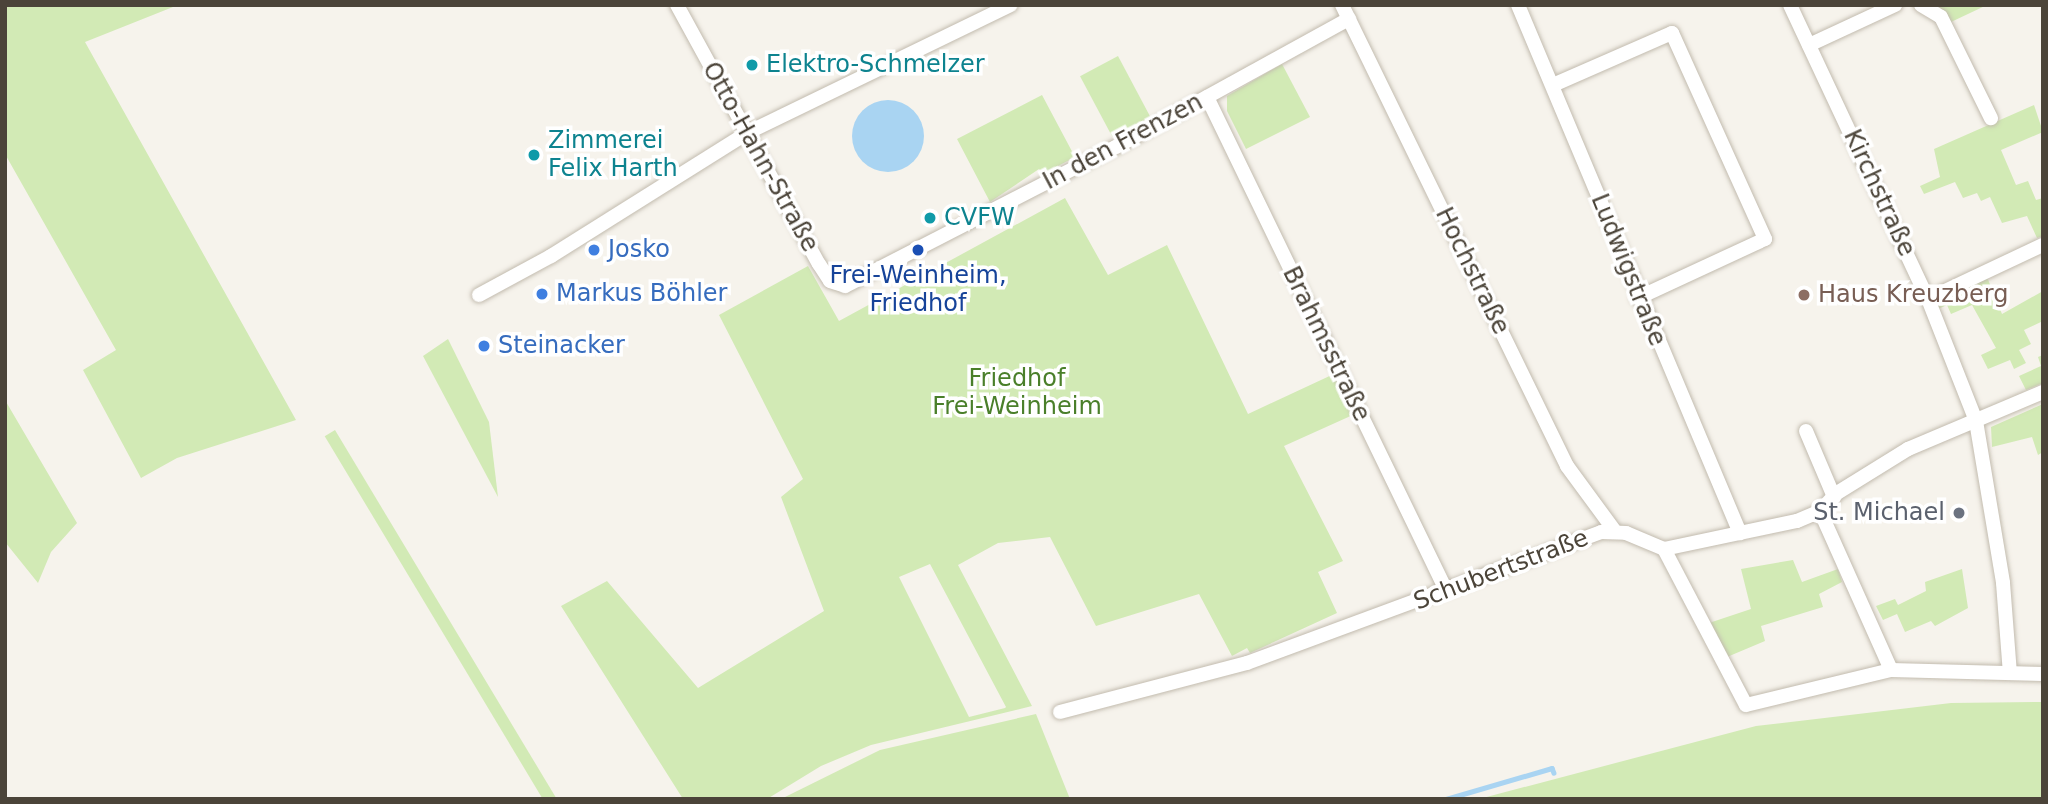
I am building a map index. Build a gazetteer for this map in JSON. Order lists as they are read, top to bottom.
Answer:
{
  "streets": {
    "street": [
      "In den Frenzen",
      "Otto-Hahn-Straße",
      "Kirchstraße",
      "Ludwigstraße",
      "Hochstraße",
      "Brahmsstraße",
      "Schubertstraße"
    ]
  },
  "crossings": [
    ["In den Frenzen", "Otto-Hahn-Straße"],
    ["In den Frenzen", "Hochstraße"],
    ["In den Frenzen", "Brahmsstraße"],
    ["Hochstraße", "Schubertstraße"],
    ["Brahmsstraße", "Schubertstraße"]
  ],
  "parks": ["Friedhof Frei-Weinheim"],
  "places": [
    "Elektro-Schmelzer",
    "Zimmerei Felix Harth",
    "CVFW",
    "Josko",
    "Frei-Weinheim, Friedhof",
    "Markus Böhler",
    "Haus Kreuzberg",
    "Steinacker",
    "St. Michael"
  ]
}
